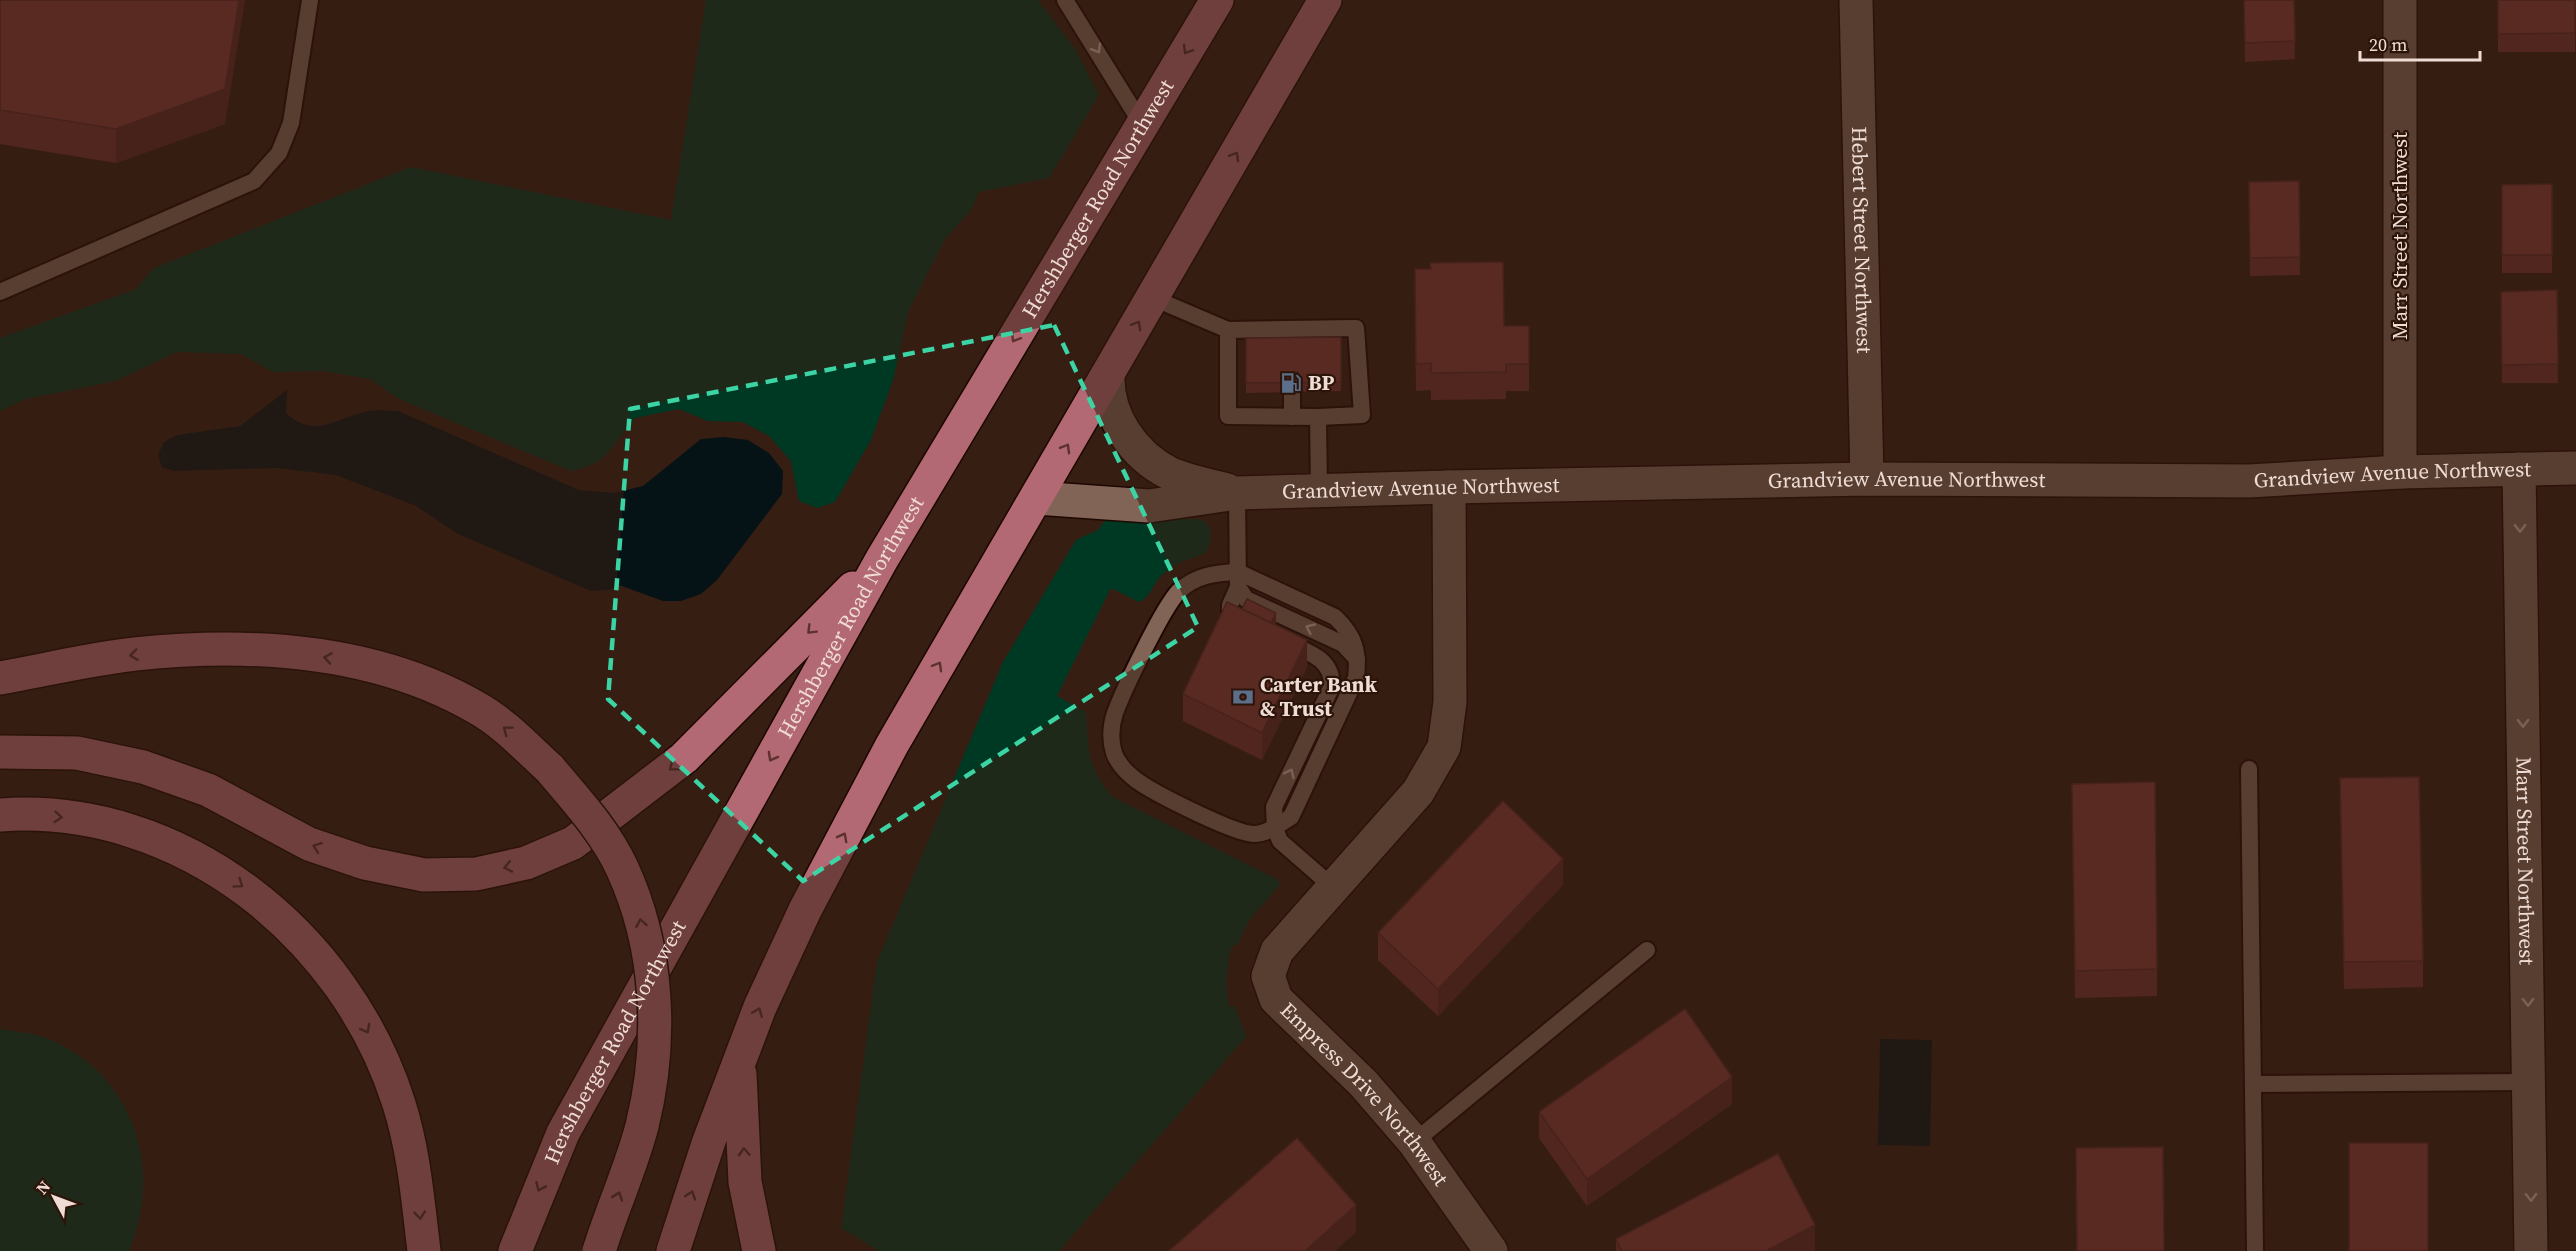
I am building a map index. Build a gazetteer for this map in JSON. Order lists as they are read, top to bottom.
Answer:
{
  "streets": {
    "main road": ["Hershberger Road Northwest"],
    "street": [
      "Marr Street Northwest",
      "Hebert Street Northwest",
      "Grandview Avenue Northwest",
      "Empress Drive Northwest"
    ]
  },
  "crossings": [
    ["Marr Street Northwest", "Grandview Avenue Northwest"],
    ["Hebert Street Northwest", "Grandview Avenue Northwest"],
    ["Grandview Avenue Northwest", "Empress Drive Northwest"]
  ],
  "one_way": ["Marr Street Northwest"],
  "places": {
    "fuel station": ["BP"],
    "bank": ["Carter Bank & Trust"]
  },
  "scale_bar": "20 m",
  "north": "top left"
}
